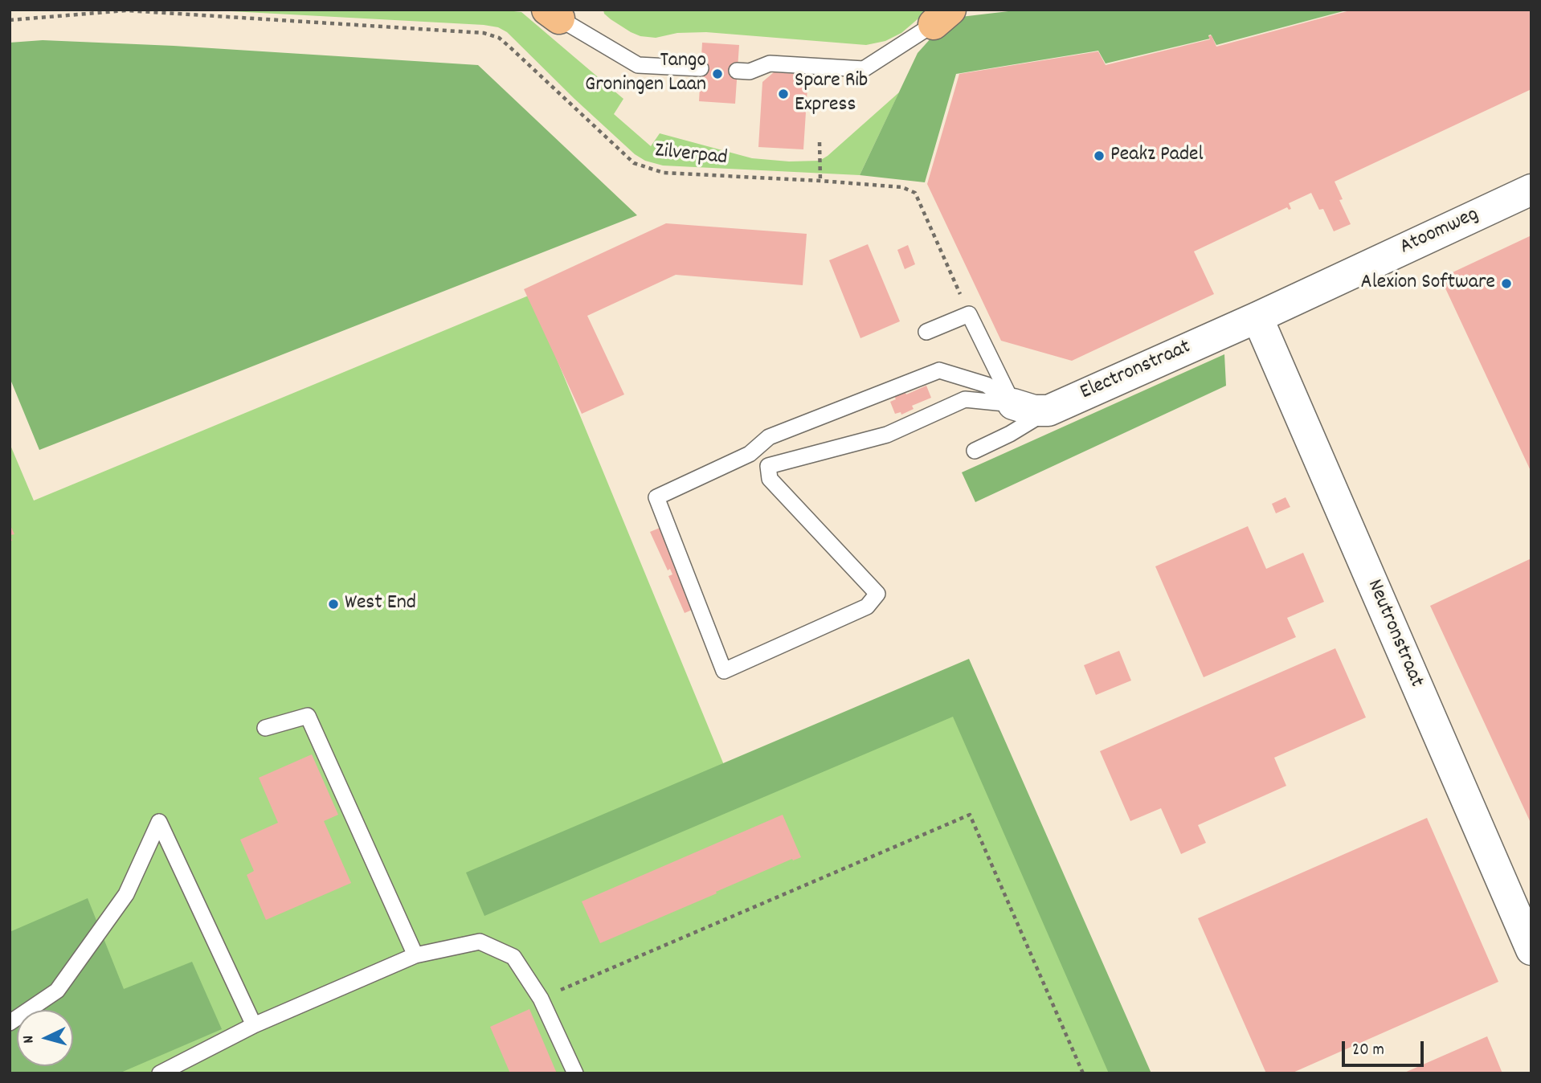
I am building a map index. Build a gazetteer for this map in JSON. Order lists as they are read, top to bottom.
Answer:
{
  "streets": {
    "street": ["Atoomweg", "Electronstraat", "Neutronstraat"],
    "path": ["Zilverpad"]
  },
  "crossings": [
    ["Atoomweg", "Electronstraat"],
    ["Atoomweg", "Neutronstraat"],
    ["Electronstraat", "Neutronstraat"]
  ],
  "places": [
    "Tango Groningen Laan",
    "Spare Rib Express",
    "Peakz Padel",
    "Alexion Software",
    "West End"
  ],
  "scale_bar": "20 m",
  "north": "left"
}
